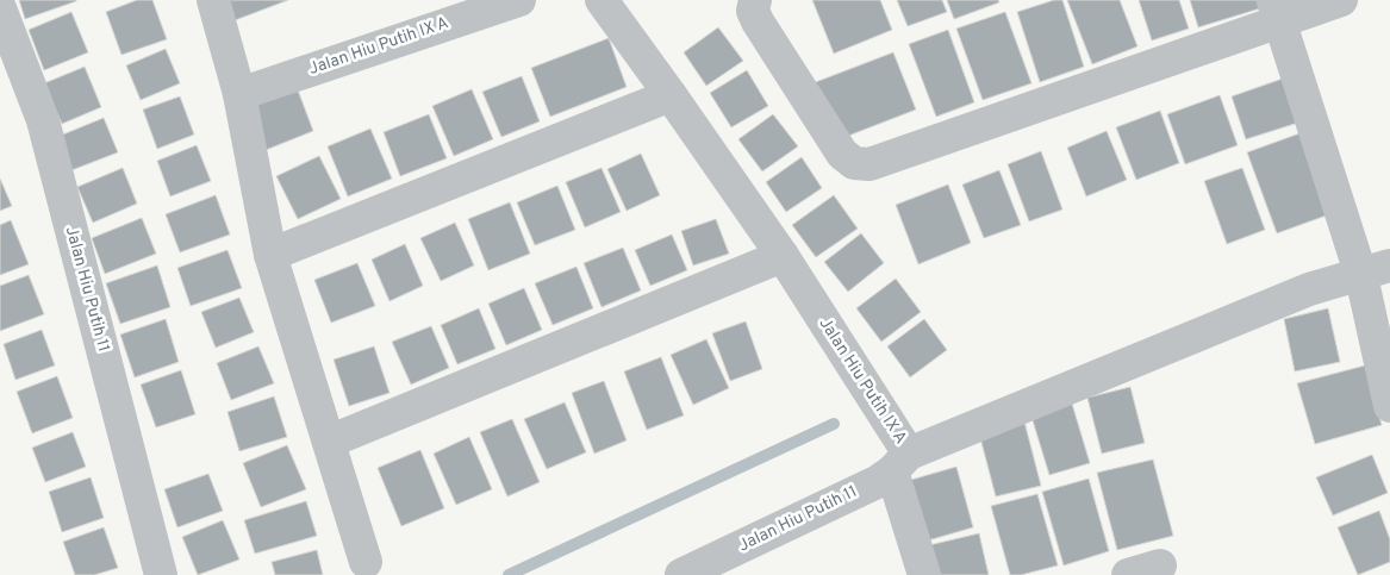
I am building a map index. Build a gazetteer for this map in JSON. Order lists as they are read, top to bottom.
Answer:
{
  "streets": {
    "street": ["Jalan Hiu Putih IX A", "Jalan Hiu Putih 11"]
  },
  "crossings": [
    ["Jalan Hiu Putih IX A", "Jalan Hiu Putih 11"]
  ]
}
